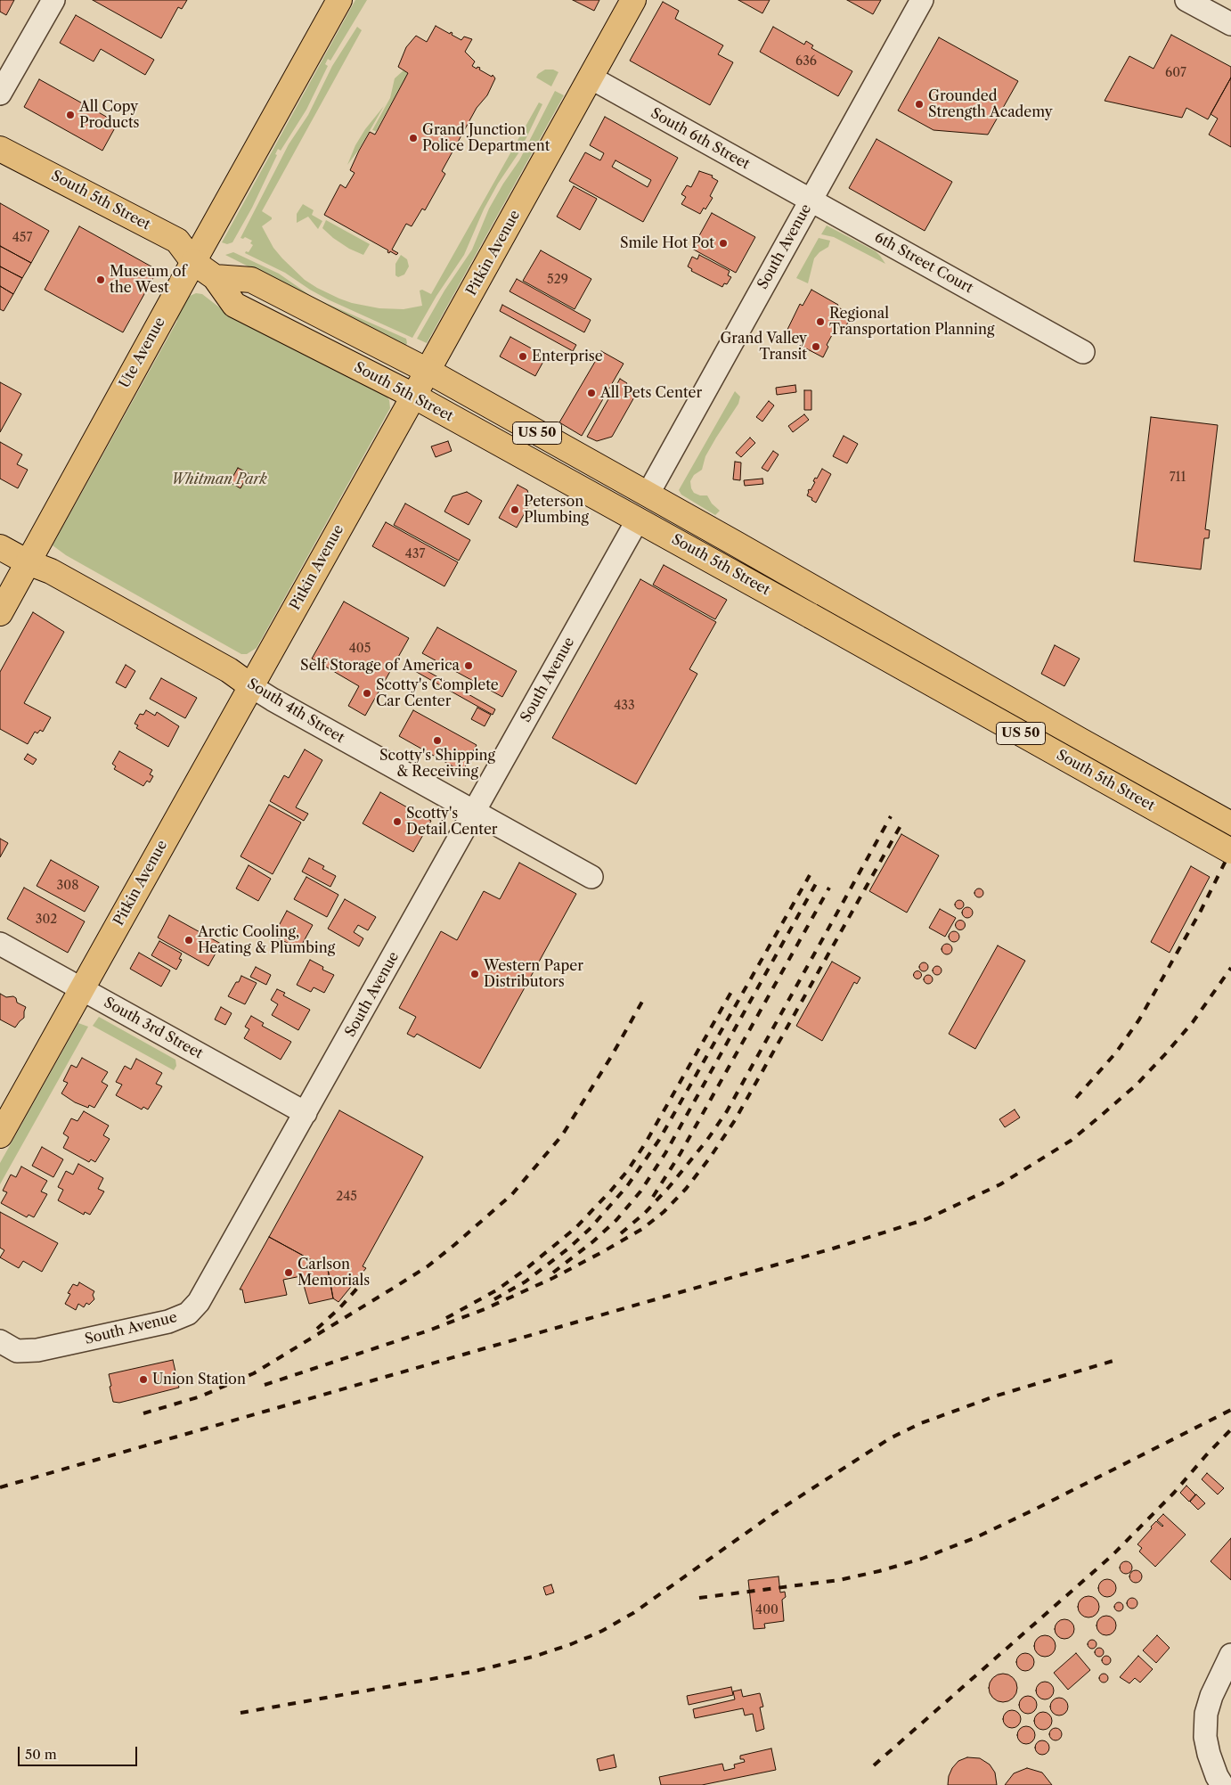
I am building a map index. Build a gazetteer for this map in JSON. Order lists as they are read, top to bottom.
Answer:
{
  "streets": {
    "main road": [
      "South 5th Street",
      "Pitkin Avenue",
      "Ute Avenue",
      "US 50",
      "South 4th Street"
    ],
    "street": [
      "South 6th Street",
      "South Avenue",
      "6th Street Court",
      "South 3rd Street"
    ]
  },
  "crossings": [
    ["South 6th Street", "South Avenue"],
    ["South 6th Street", "Pitkin Avenue"],
    ["South 6th Street", "6th Street Court"],
    ["South 5th Street", "South Avenue"],
    ["South 5th Street", "Pitkin Avenue"],
    ["South 5th Street", "Ute Avenue"],
    ["South Avenue", "6th Street Court"],
    ["South Avenue", "South 4th Street"],
    ["South Avenue", "South 3rd Street"],
    ["Pitkin Avenue", "South 4th Street"],
    ["Pitkin Avenue", "South 3rd Street"],
    ["Ute Avenue", "South 4th Street"]
  ],
  "parks": ["Whitman Park"],
  "places": [
    "Grounded Strength Academy",
    "All Copy Products",
    "Grand Junction Police Department",
    "Smile Hot Pot",
    "Museum of the West",
    "Regional Transportation Planning",
    "Grand Valley Transit",
    "Enterprise",
    "All Pets Center",
    "Peterson Plumbing",
    "Self Storage of America",
    "Scotty's Complete Car Center",
    "Scotty's Shipping & Receiving",
    "Scotty's Detail Center",
    "Arctic Cooling, Heating & Plumbing",
    "Western Paper Distributors",
    "Carlson Memorials",
    "Union Station"
  ],
  "house_numbers": [
    "636",
    "607",
    "457",
    "529",
    "711",
    "437",
    "405",
    "433",
    "308",
    "302",
    "245",
    "400"
  ],
  "scale_bar": "50 m"
}
